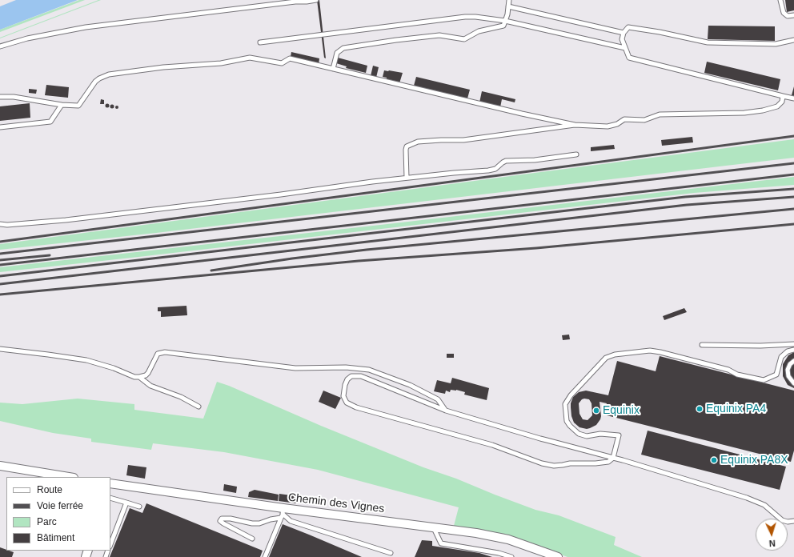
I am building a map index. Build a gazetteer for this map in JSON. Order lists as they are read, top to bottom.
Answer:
{
  "streets": {
    "street": ["Chemin des Vignes"]
  },
  "places": ["Equinix PA4", "Equinix", "Equinix PA8X"],
  "legend": [
    "Route",
    "Voie ferrée",
    "Parc",
    "Bâtiment"
  ],
  "north": "bottom"
}
